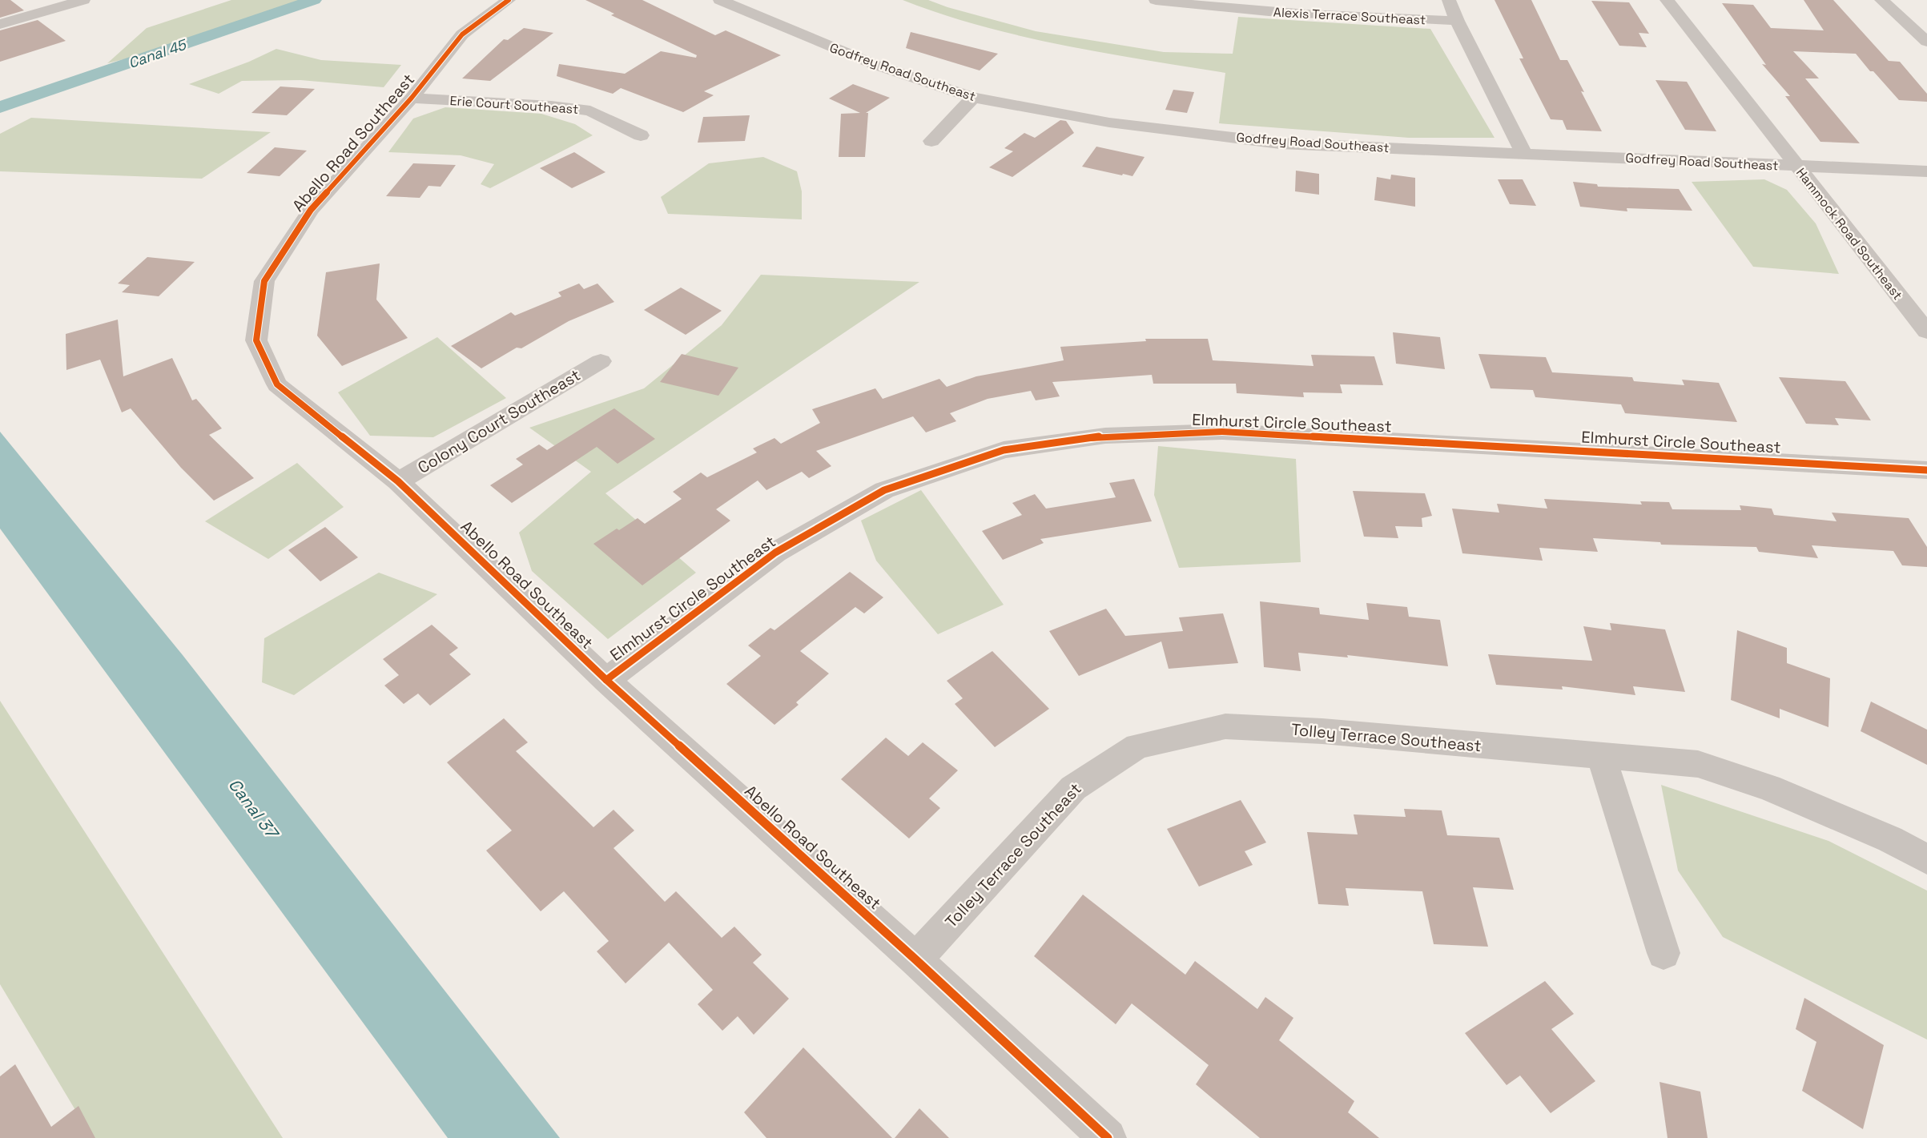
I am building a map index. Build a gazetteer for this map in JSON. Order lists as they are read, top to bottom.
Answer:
{
  "streets": {
    "street": [
      "Alexis Terrace Southeast",
      "Godfrey Road Southeast",
      "Erie Court Southeast",
      "Abello Road Southeast",
      "Hammock Road Southeast",
      "Colony Court Southeast",
      "Elmhurst Circle Southeast",
      "Tolley Terrace Southeast"
    ]
  },
  "crossings": [
    ["Godfrey Road Southeast", "Hammock Road Southeast"],
    ["Erie Court Southeast", "Abello Road Southeast"],
    ["Abello Road Southeast", "Colony Court Southeast"],
    ["Abello Road Southeast", "Elmhurst Circle Southeast"],
    ["Abello Road Southeast", "Tolley Terrace Southeast"]
  ],
  "water": ["Canal 45", "Canal 37"]
}
